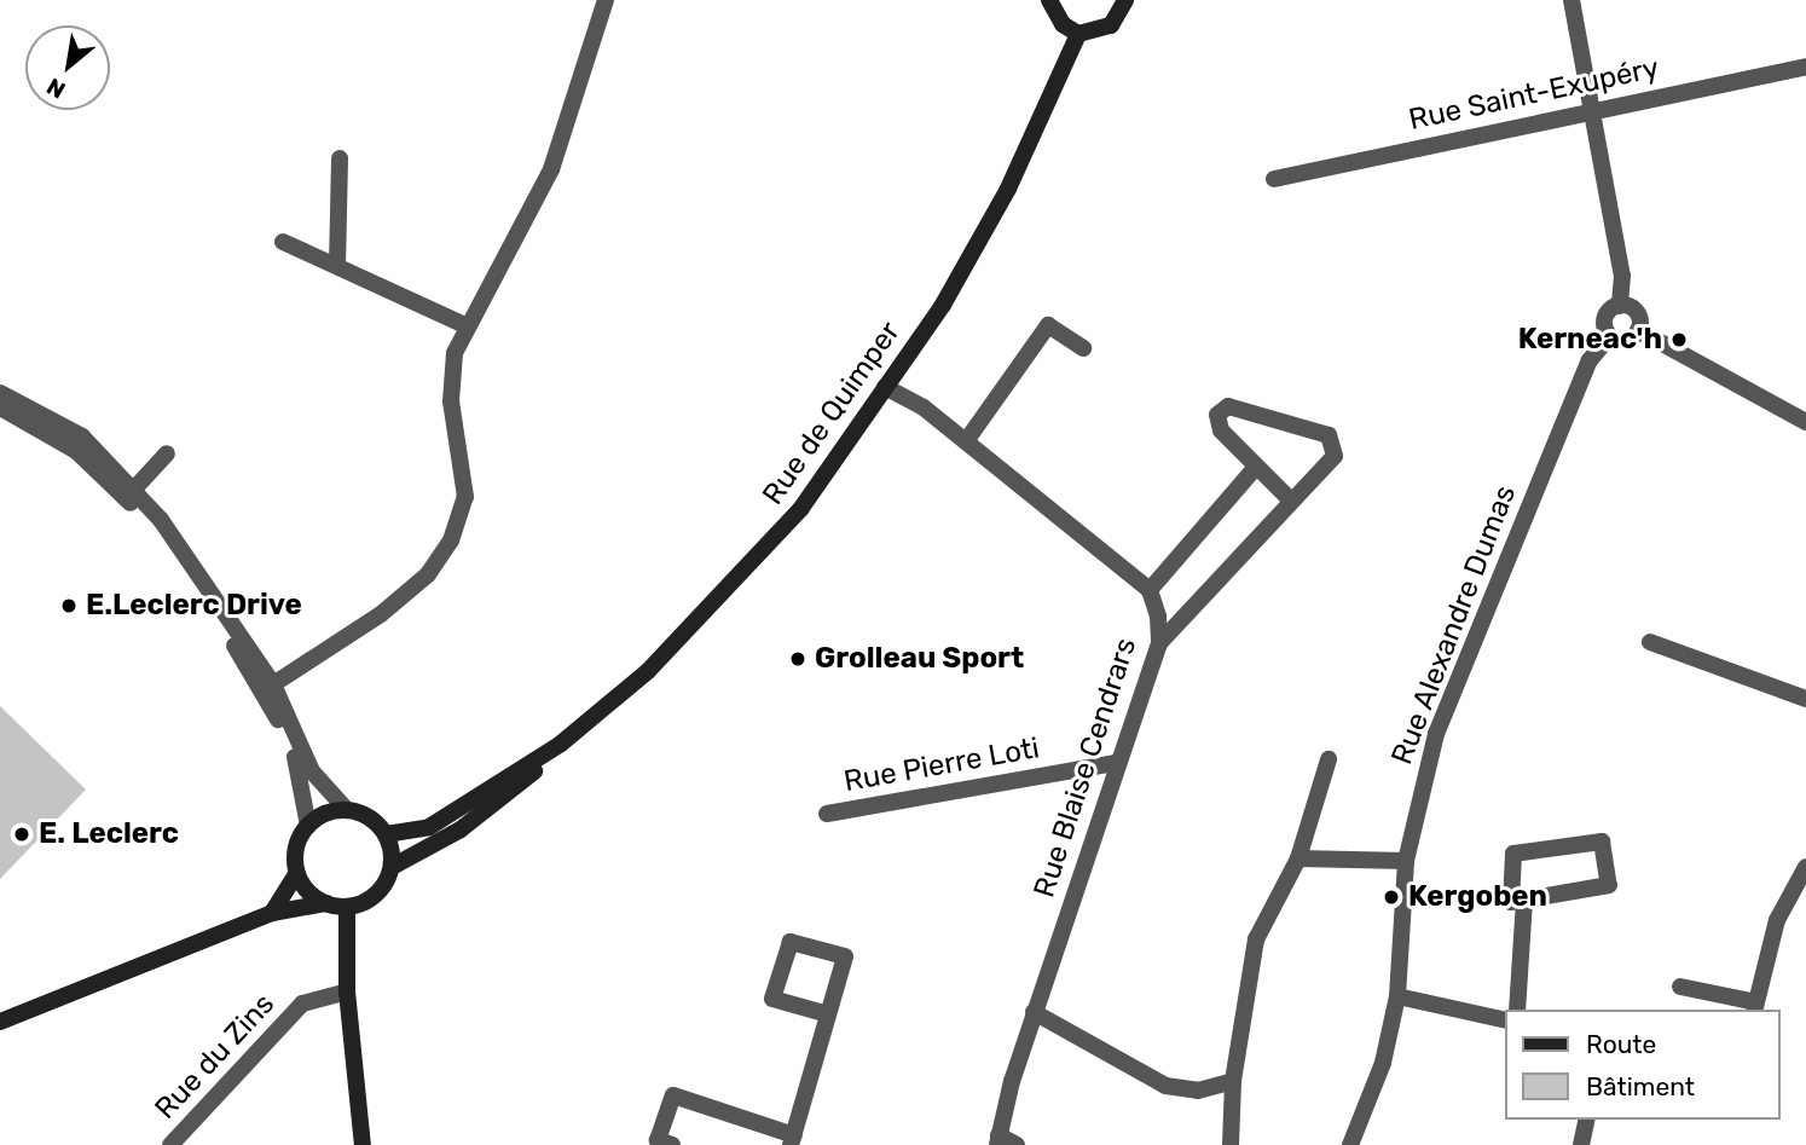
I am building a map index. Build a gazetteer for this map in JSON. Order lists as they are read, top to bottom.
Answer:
{
  "streets": {
    "main road": ["Rue de Quimper"],
    "street": [
      "Rue Saint-Exupéry",
      "Rue Alexandre Dumas",
      "Rue Pierre Loti",
      "Rue Blaise Cendrars",
      "Rue du Zins"
    ]
  },
  "crossings": [
    ["Rue Pierre Loti", "Rue Blaise Cendrars"]
  ],
  "places": [
    "Kerneac'h",
    "E.Leclerc Drive",
    "Grolleau Sport",
    "E. Leclerc",
    "Kergoben"
  ],
  "legend": ["Route", "Bâtiment"],
  "north": "bottom left"
}
